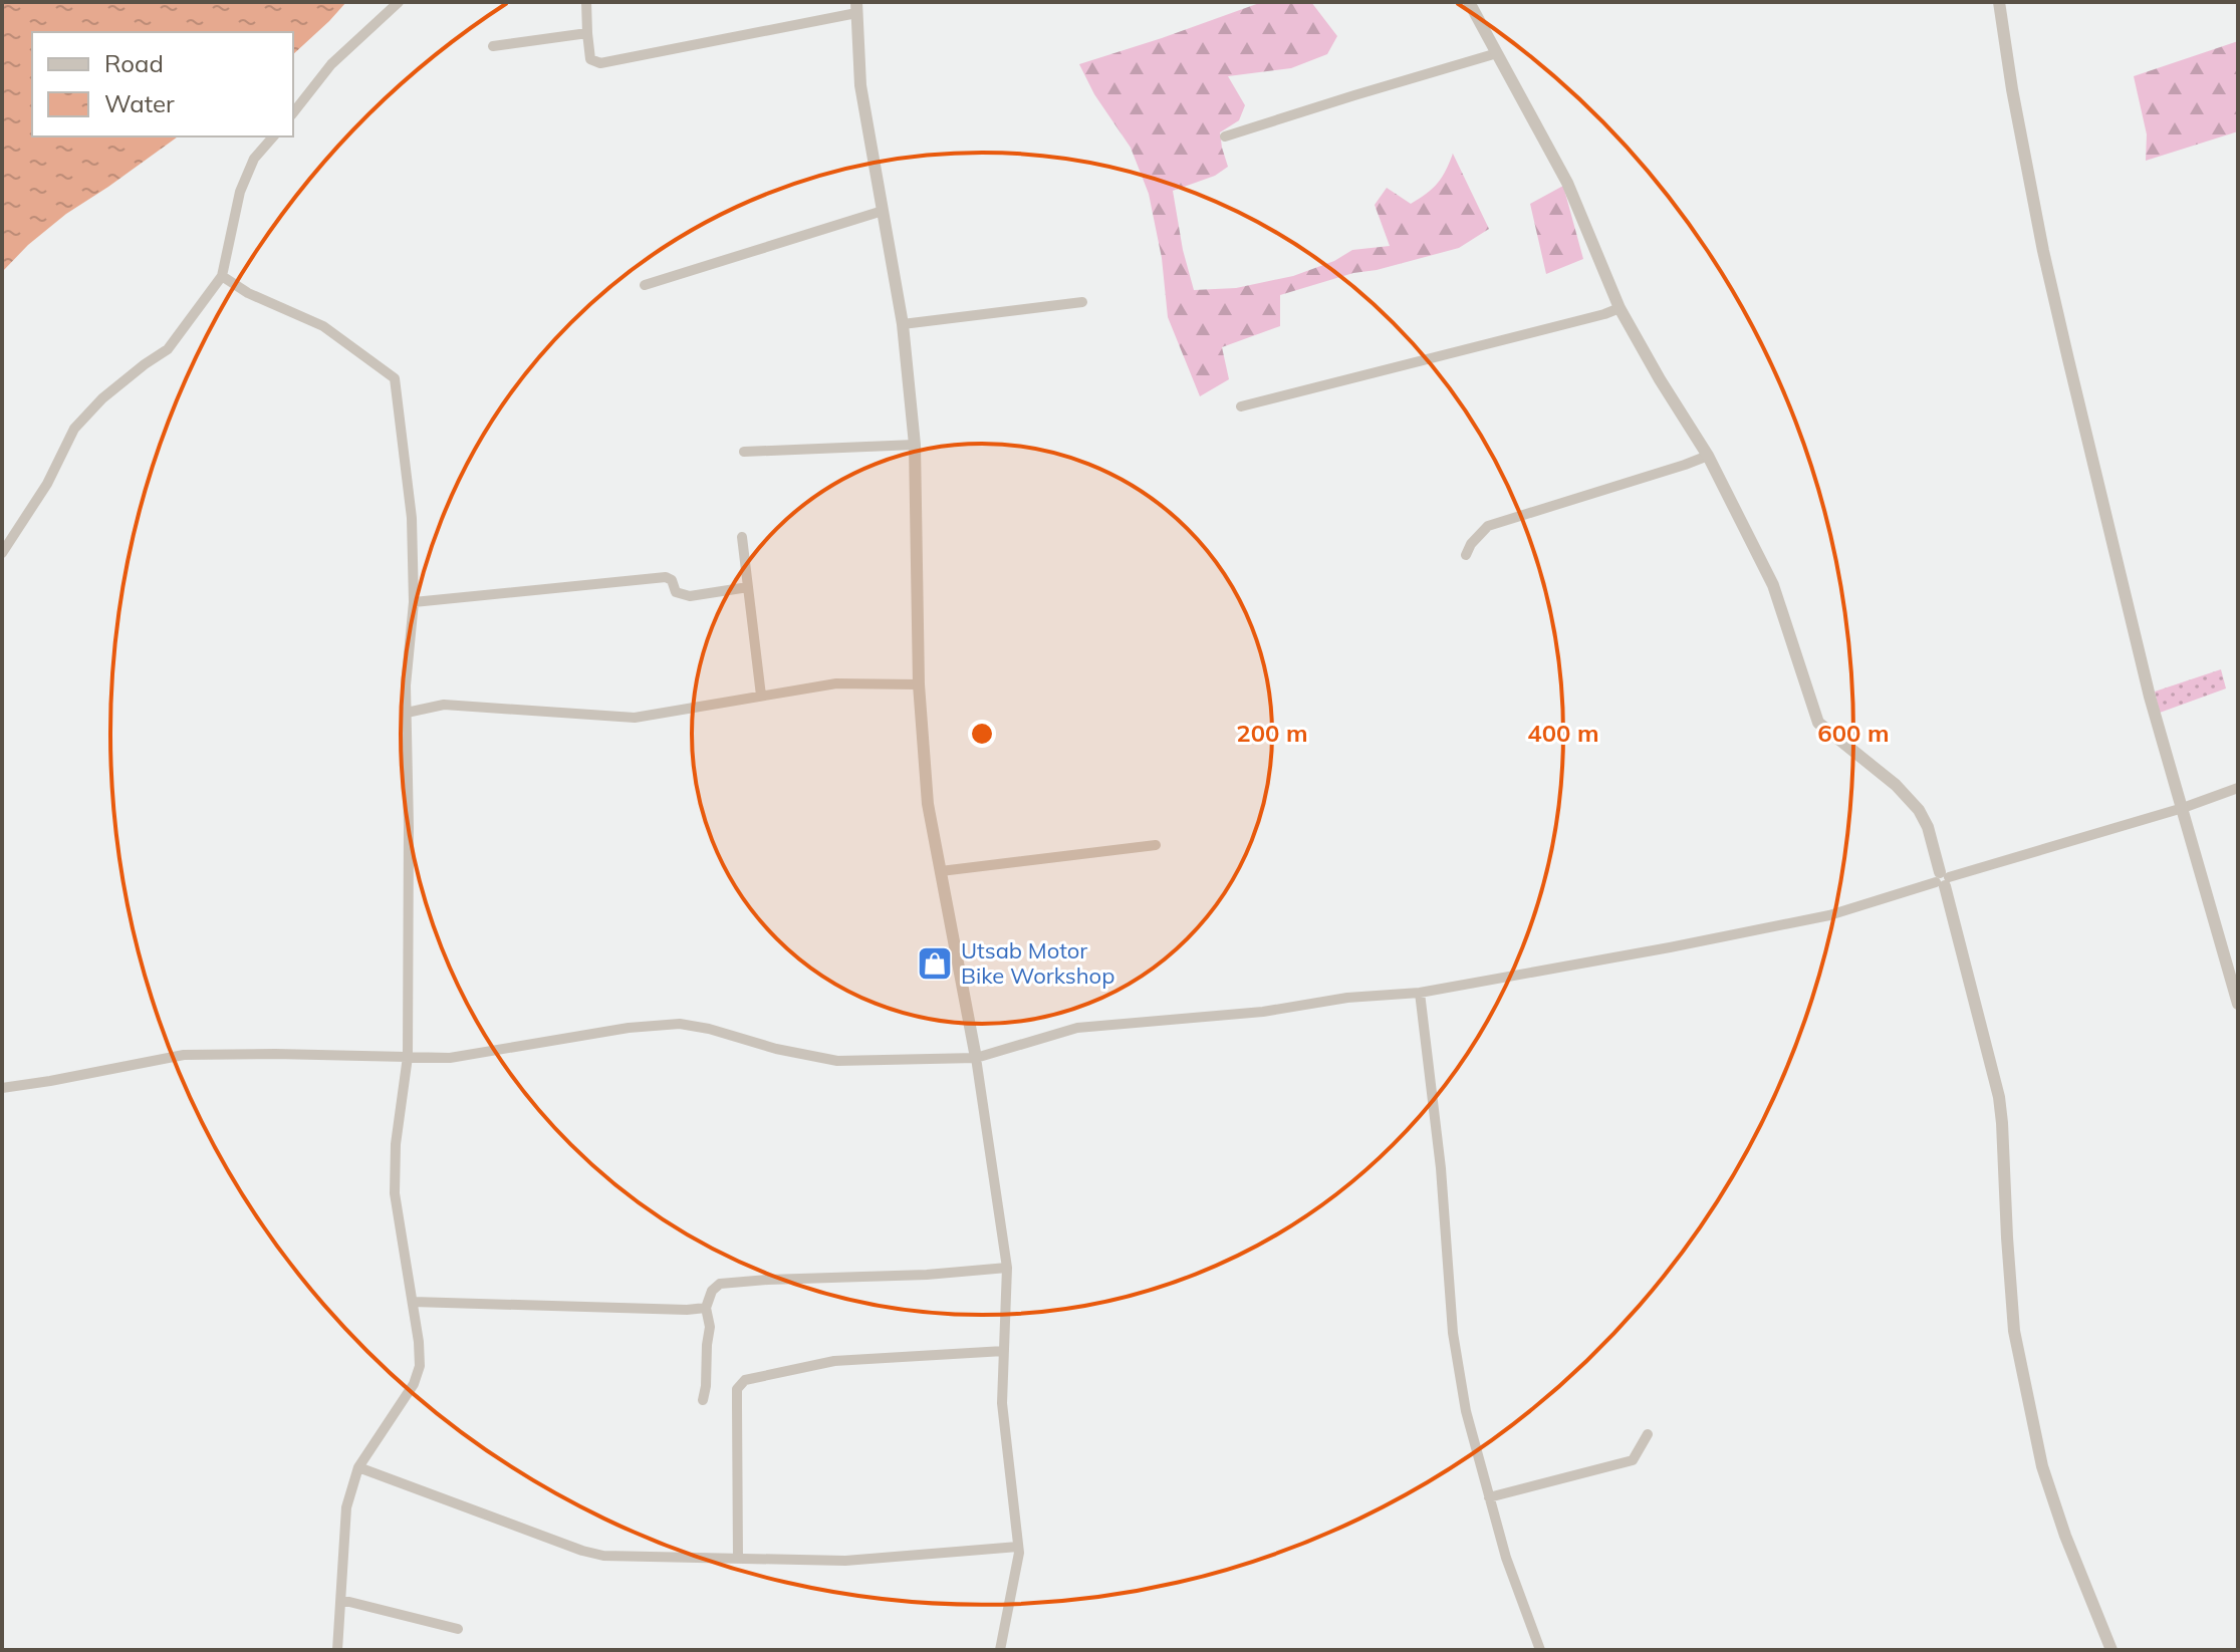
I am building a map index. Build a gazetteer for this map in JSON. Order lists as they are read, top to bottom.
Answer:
{
  "places": {
    "shop": ["Utsab Motor Bike Workshop"]
  },
  "legend": ["Road", "Water"],
  "rings": ["200 m", "400 m", "600 m"]
}
